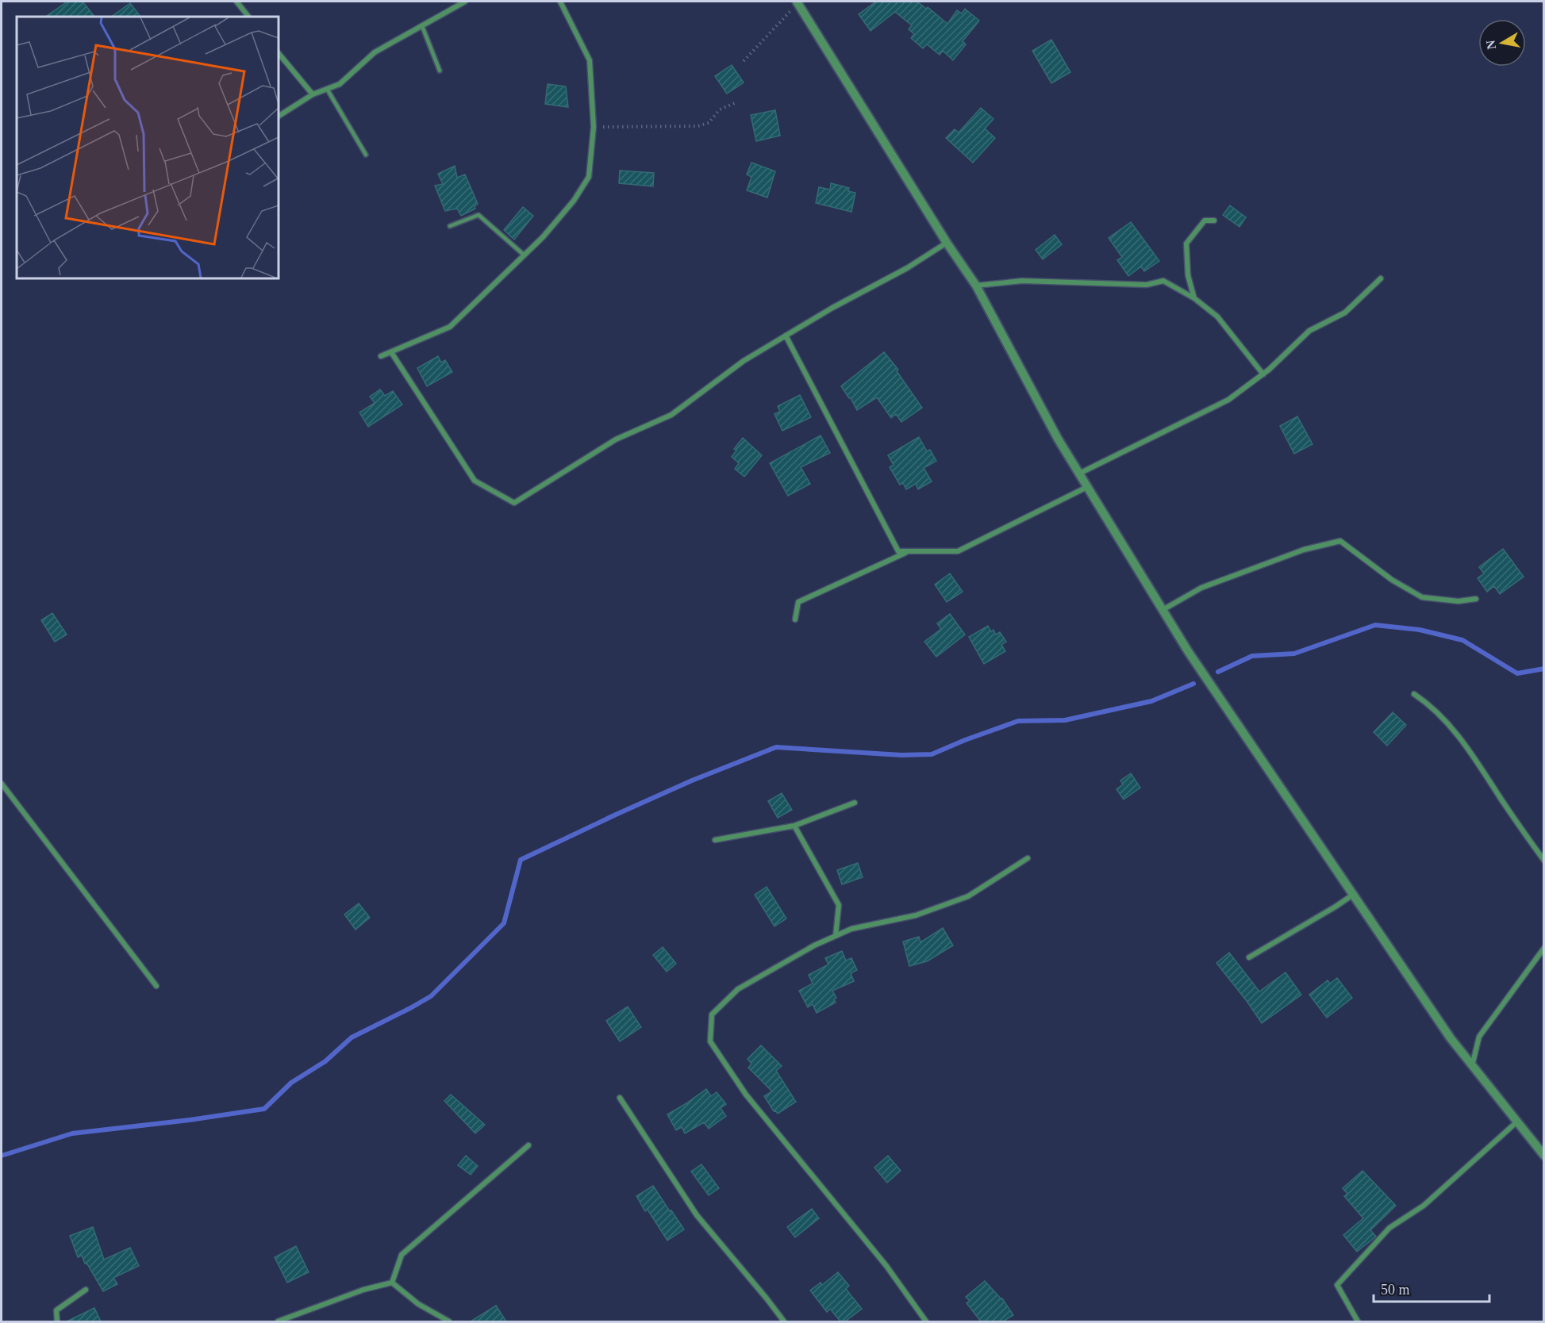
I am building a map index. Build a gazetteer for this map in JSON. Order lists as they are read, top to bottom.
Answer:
{
  "scale_bar": "50 m",
  "north": "left"
}
